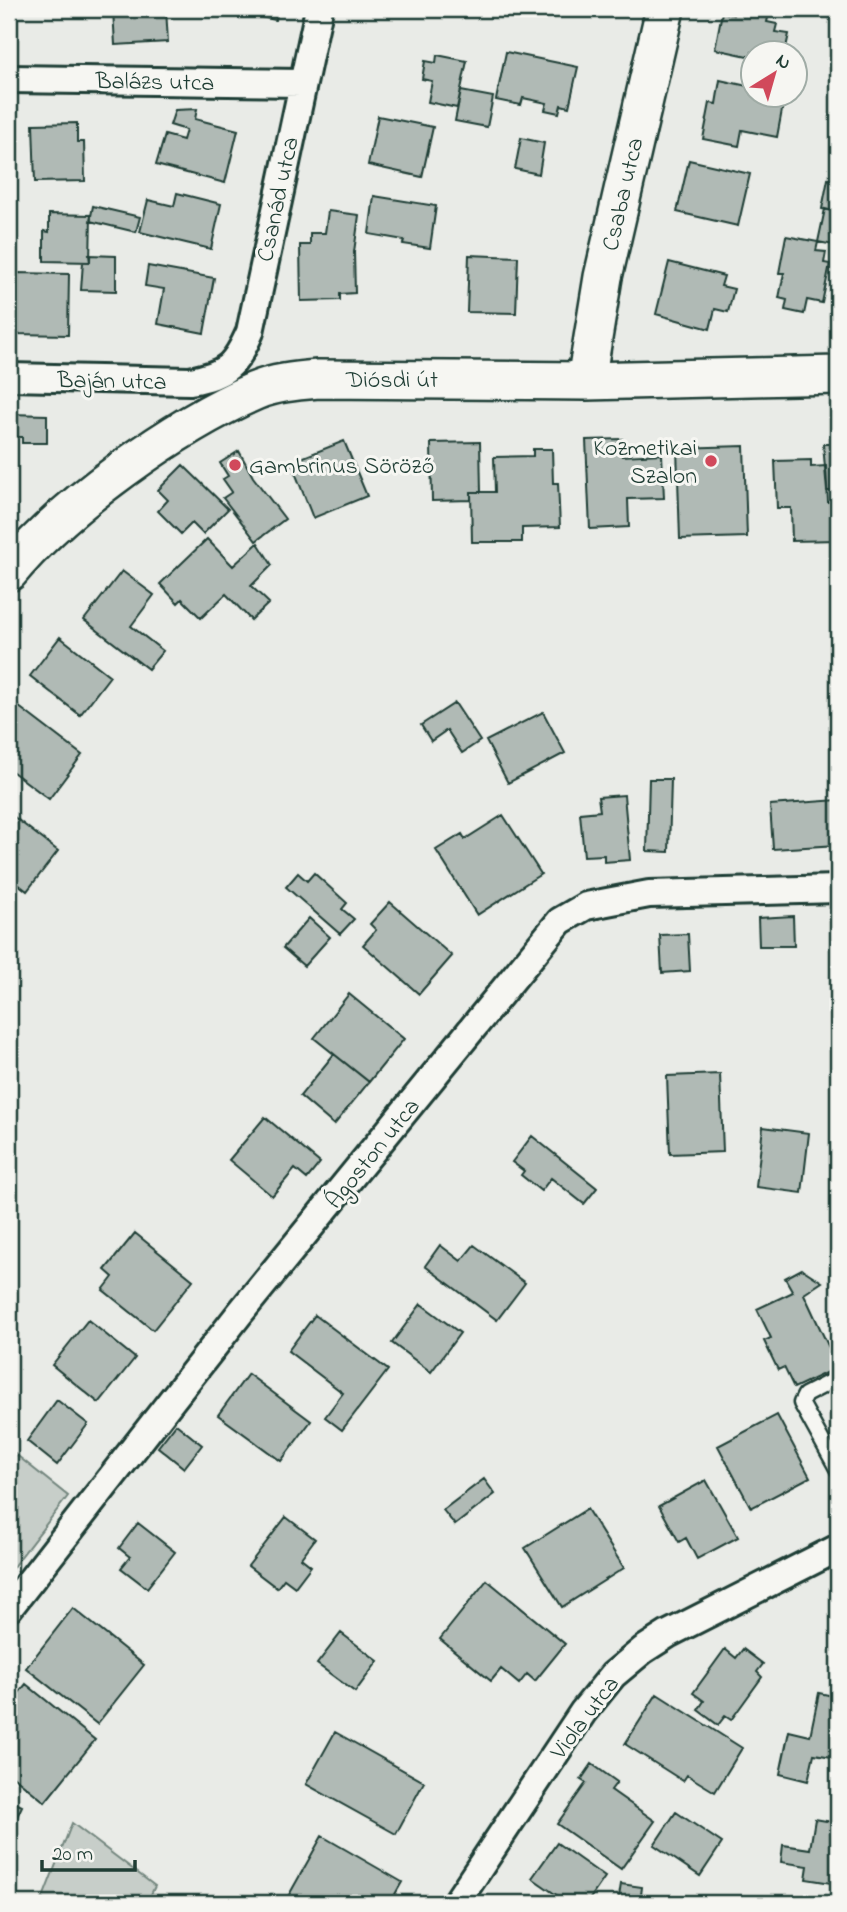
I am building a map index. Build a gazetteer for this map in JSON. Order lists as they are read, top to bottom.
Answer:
{
  "streets": {
    "main road": ["Csaba utca", "Diósdi út"],
    "street": [
      "Balázs utca",
      "Csanád utca",
      "Baján utca",
      "Ágoston utca",
      "Viola utca"
    ]
  },
  "crossings": [
    ["Balázs utca", "Csanád utca"],
    ["Csaba utca", "Diósdi út"],
    ["Csanád utca", "Baján utca"]
  ],
  "places": ["Kozmetikai Szalon", "Gambrinus Söröző"],
  "scale_bar": "20 m",
  "north": "top right"
}
